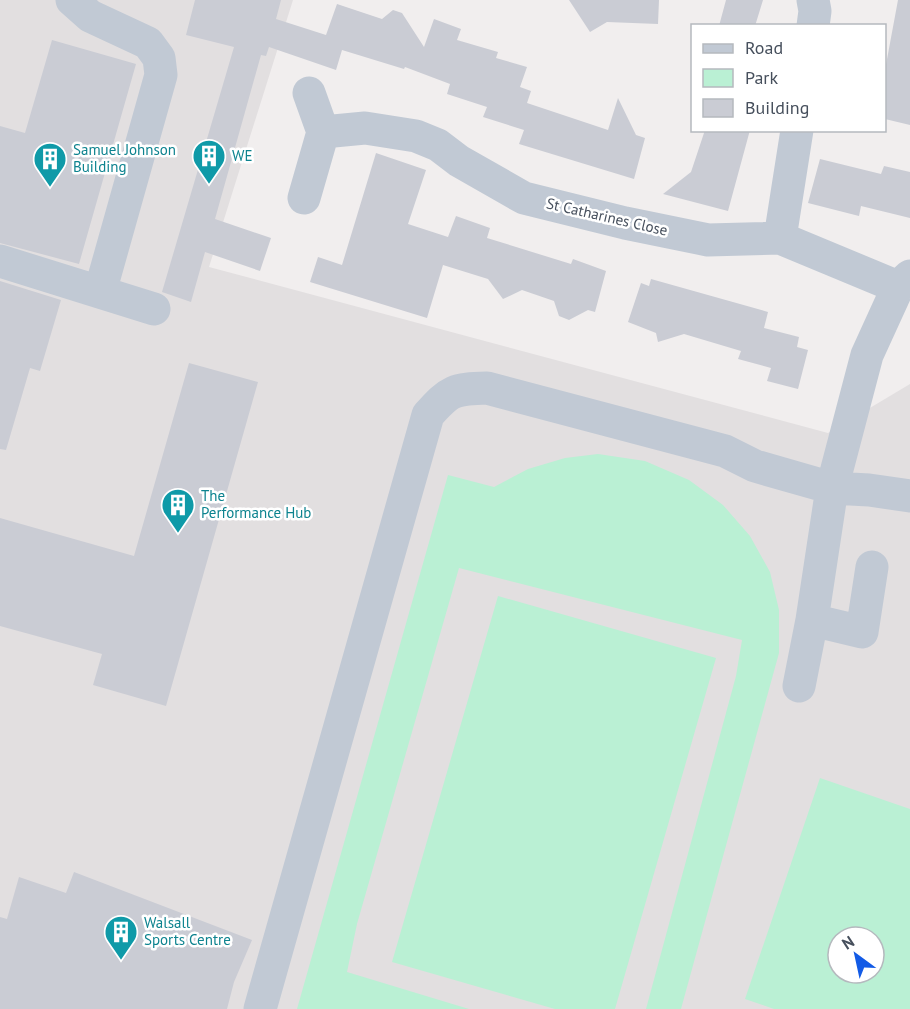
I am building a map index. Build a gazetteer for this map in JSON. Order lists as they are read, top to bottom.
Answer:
{
  "streets": {
    "street": ["St Catharines Close"]
  },
  "places": {
    "building": [
      "WE",
      "Samuel Johnson Building",
      "The Performance Hub",
      "Walsall Sports Centre"
    ]
  },
  "legend": ["Road", "Park", "Building"],
  "north": "top left"
}
